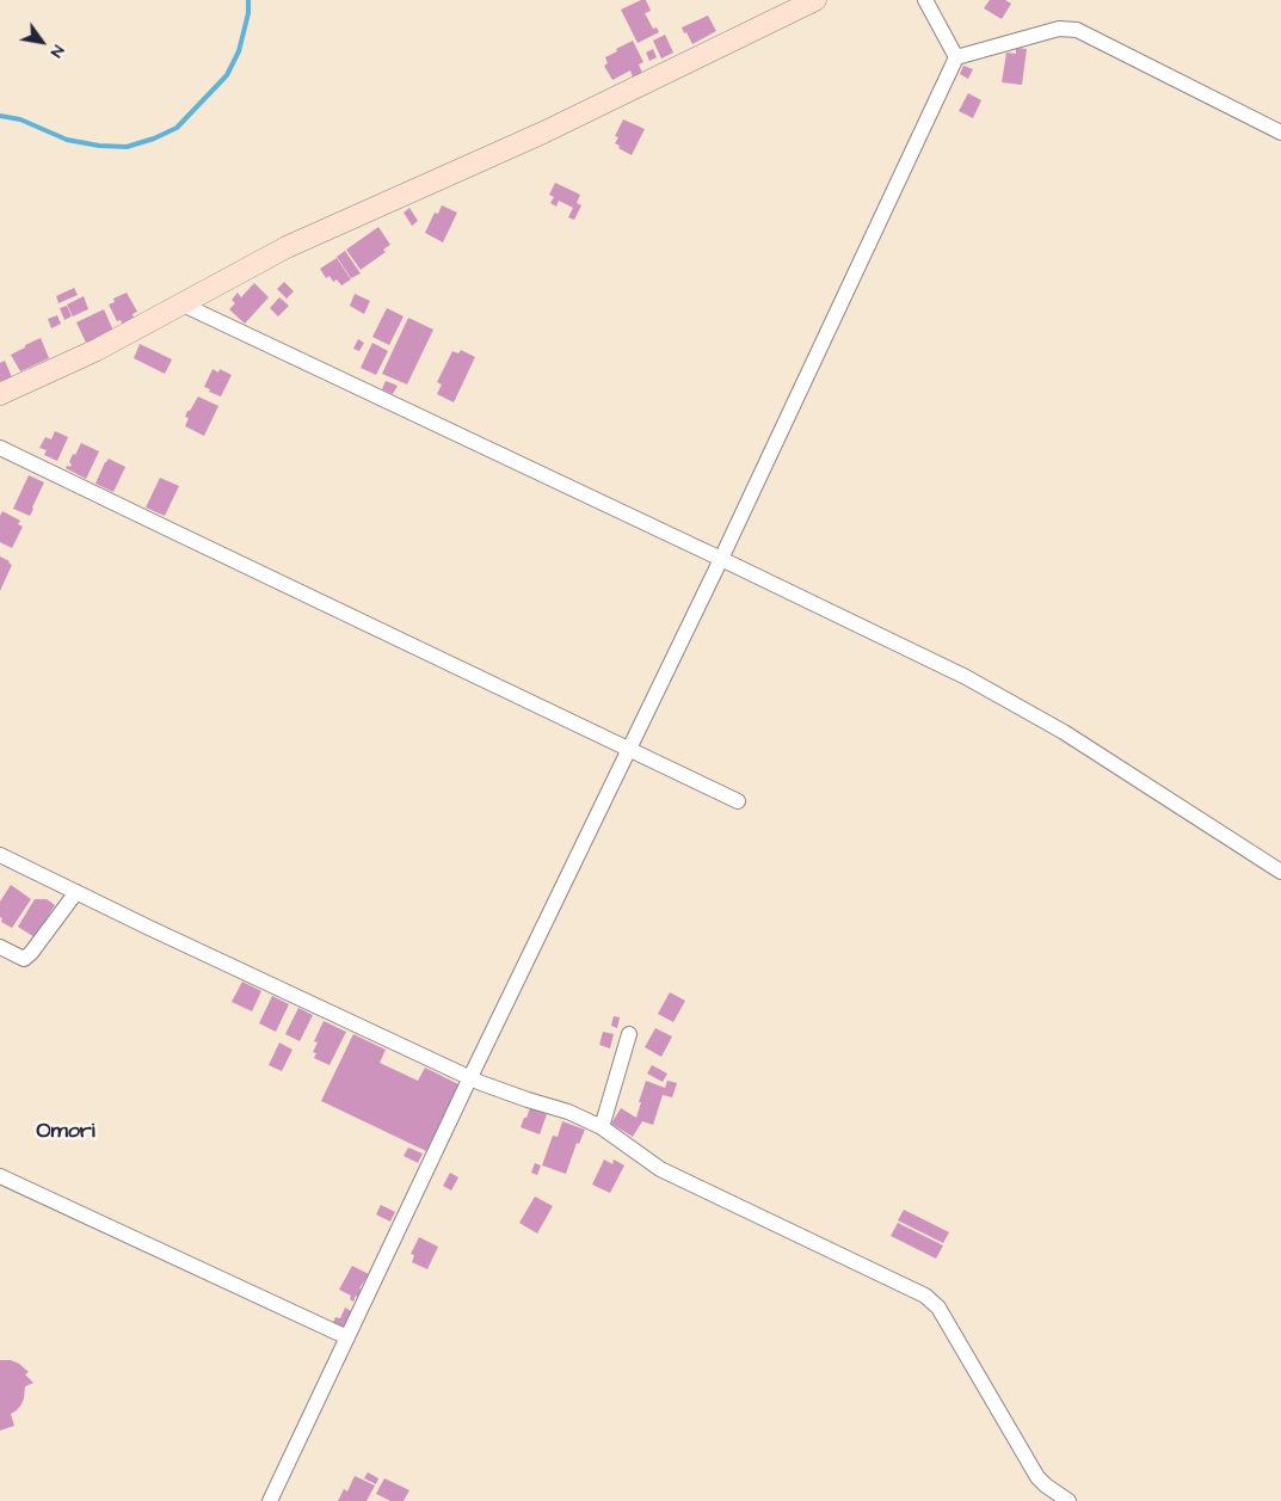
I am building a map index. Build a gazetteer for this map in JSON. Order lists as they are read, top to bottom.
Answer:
{
  "districts": ["Omori"],
  "north": "bottom right"
}
